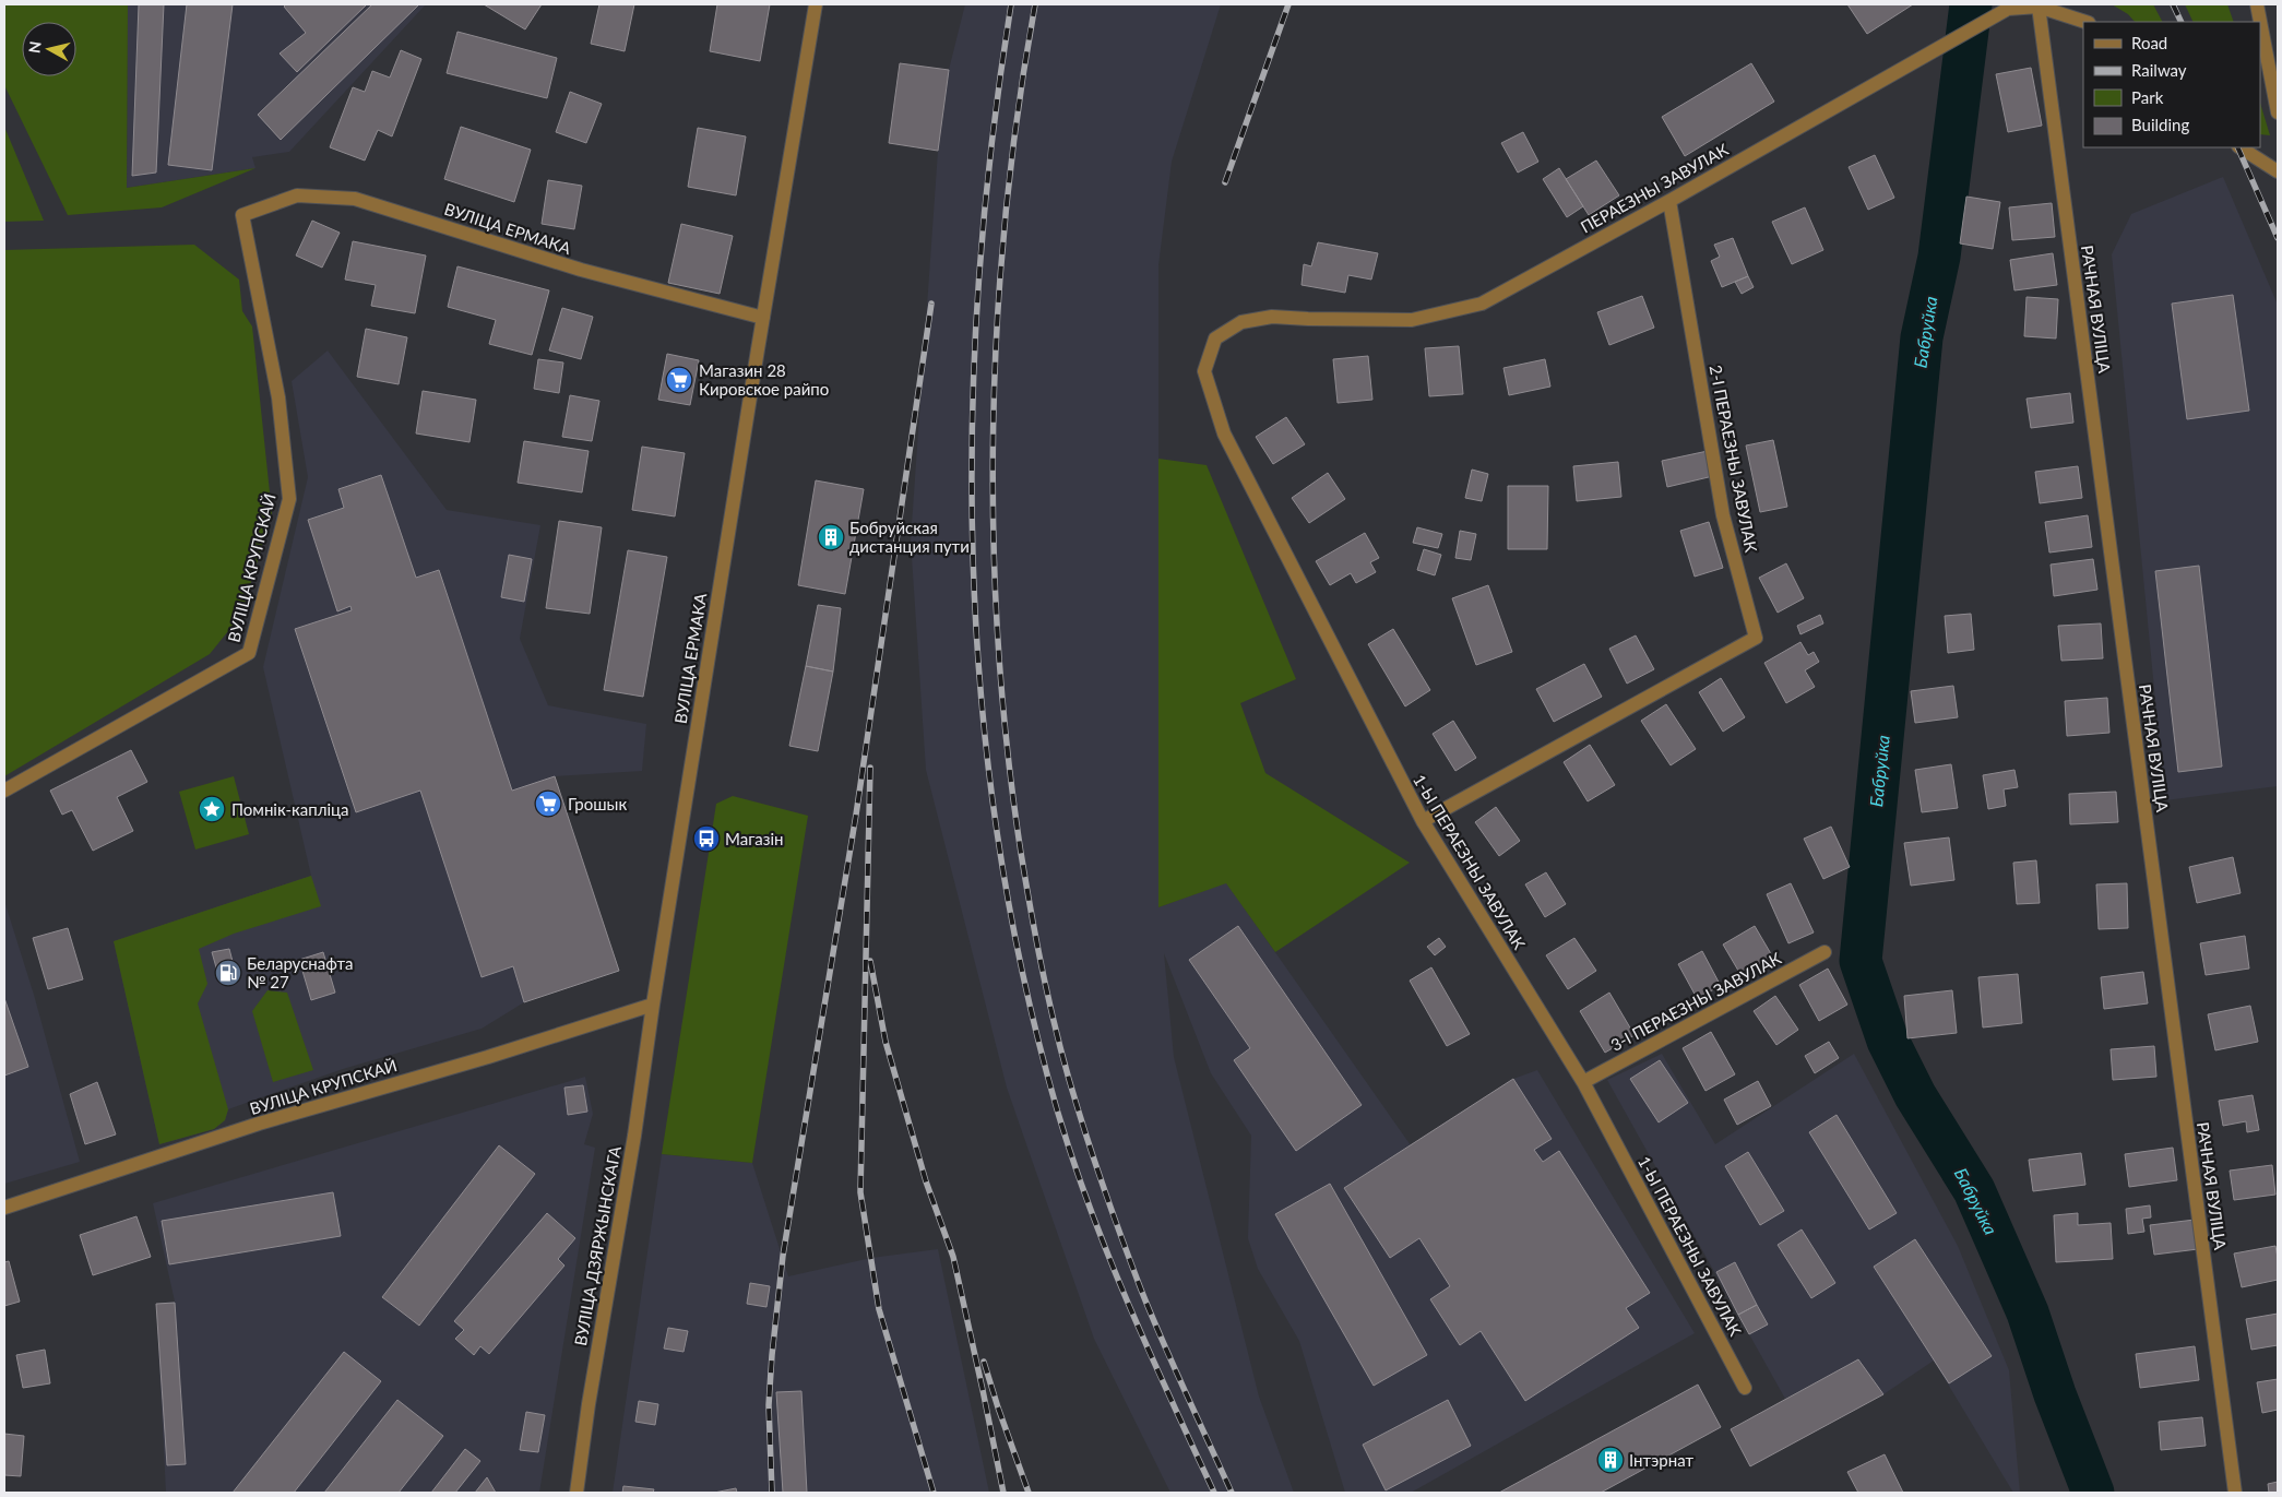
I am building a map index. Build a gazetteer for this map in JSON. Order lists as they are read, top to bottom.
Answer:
{
  "streets": {
    "street": [
      "ПЕРАЕЗНЫ ЗАВУЛАК",
      "ВУЛІЦА ЕРМАКА",
      "РАЧНАЯ ВУЛІЦА",
      "2-І ПЕРАЕЗНЫ ЗАВУЛАК",
      "ВУЛІЦА КРУПСКАЙ",
      "1-Ы ПЕРАЕЗНЫ ЗАВУЛАК",
      "3-І ПЕРАЕЗНЫ ЗАВУЛАК",
      "ВУЛІЦА ДЗЯРЖЫНСКАГА"
    ]
  },
  "crossings": [
    ["ПЕРАЕЗНЫ ЗАВУЛАК", "РАЧНАЯ ВУЛІЦА"],
    ["ПЕРАЕЗНЫ ЗАВУЛАК", "2-І ПЕРАЕЗНЫ ЗАВУЛАК"],
    ["ПЕРАЕЗНЫ ЗАВУЛАК", "1-Ы ПЕРАЕЗНЫ ЗАВУЛАК"],
    ["ВУЛІЦА ЕРМАКА", "ВУЛІЦА КРУПСКАЙ"],
    ["ВУЛІЦА ЕРМАКА", "ВУЛІЦА ДЗЯРЖЫНСКАГА"],
    ["2-І ПЕРАЕЗНЫ ЗАВУЛАК", "1-Ы ПЕРАЕЗНЫ ЗАВУЛАК"],
    ["ВУЛІЦА КРУПСКАЙ", "ВУЛІЦА ДЗЯРЖЫНСКАГА"],
    ["1-Ы ПЕРАЕЗНЫ ЗАВУЛАК", "3-І ПЕРАЕЗНЫ ЗАВУЛАК"]
  ],
  "water": ["Бабруйка"],
  "places": {
    "supermarket": ["Магазин 28 Кировское райпо", "Грошык"],
    "building": ["Бобруйская дистанция пути", "Інтэрнат"],
    "place": ["Помнік-капліца"],
    "bus stop": ["Магазін"],
    "fuel station": ["Беларуснафта № 27"]
  },
  "legend": [
    "Road",
    "Railway",
    "Park",
    "Building"
  ],
  "north": "left"
}
